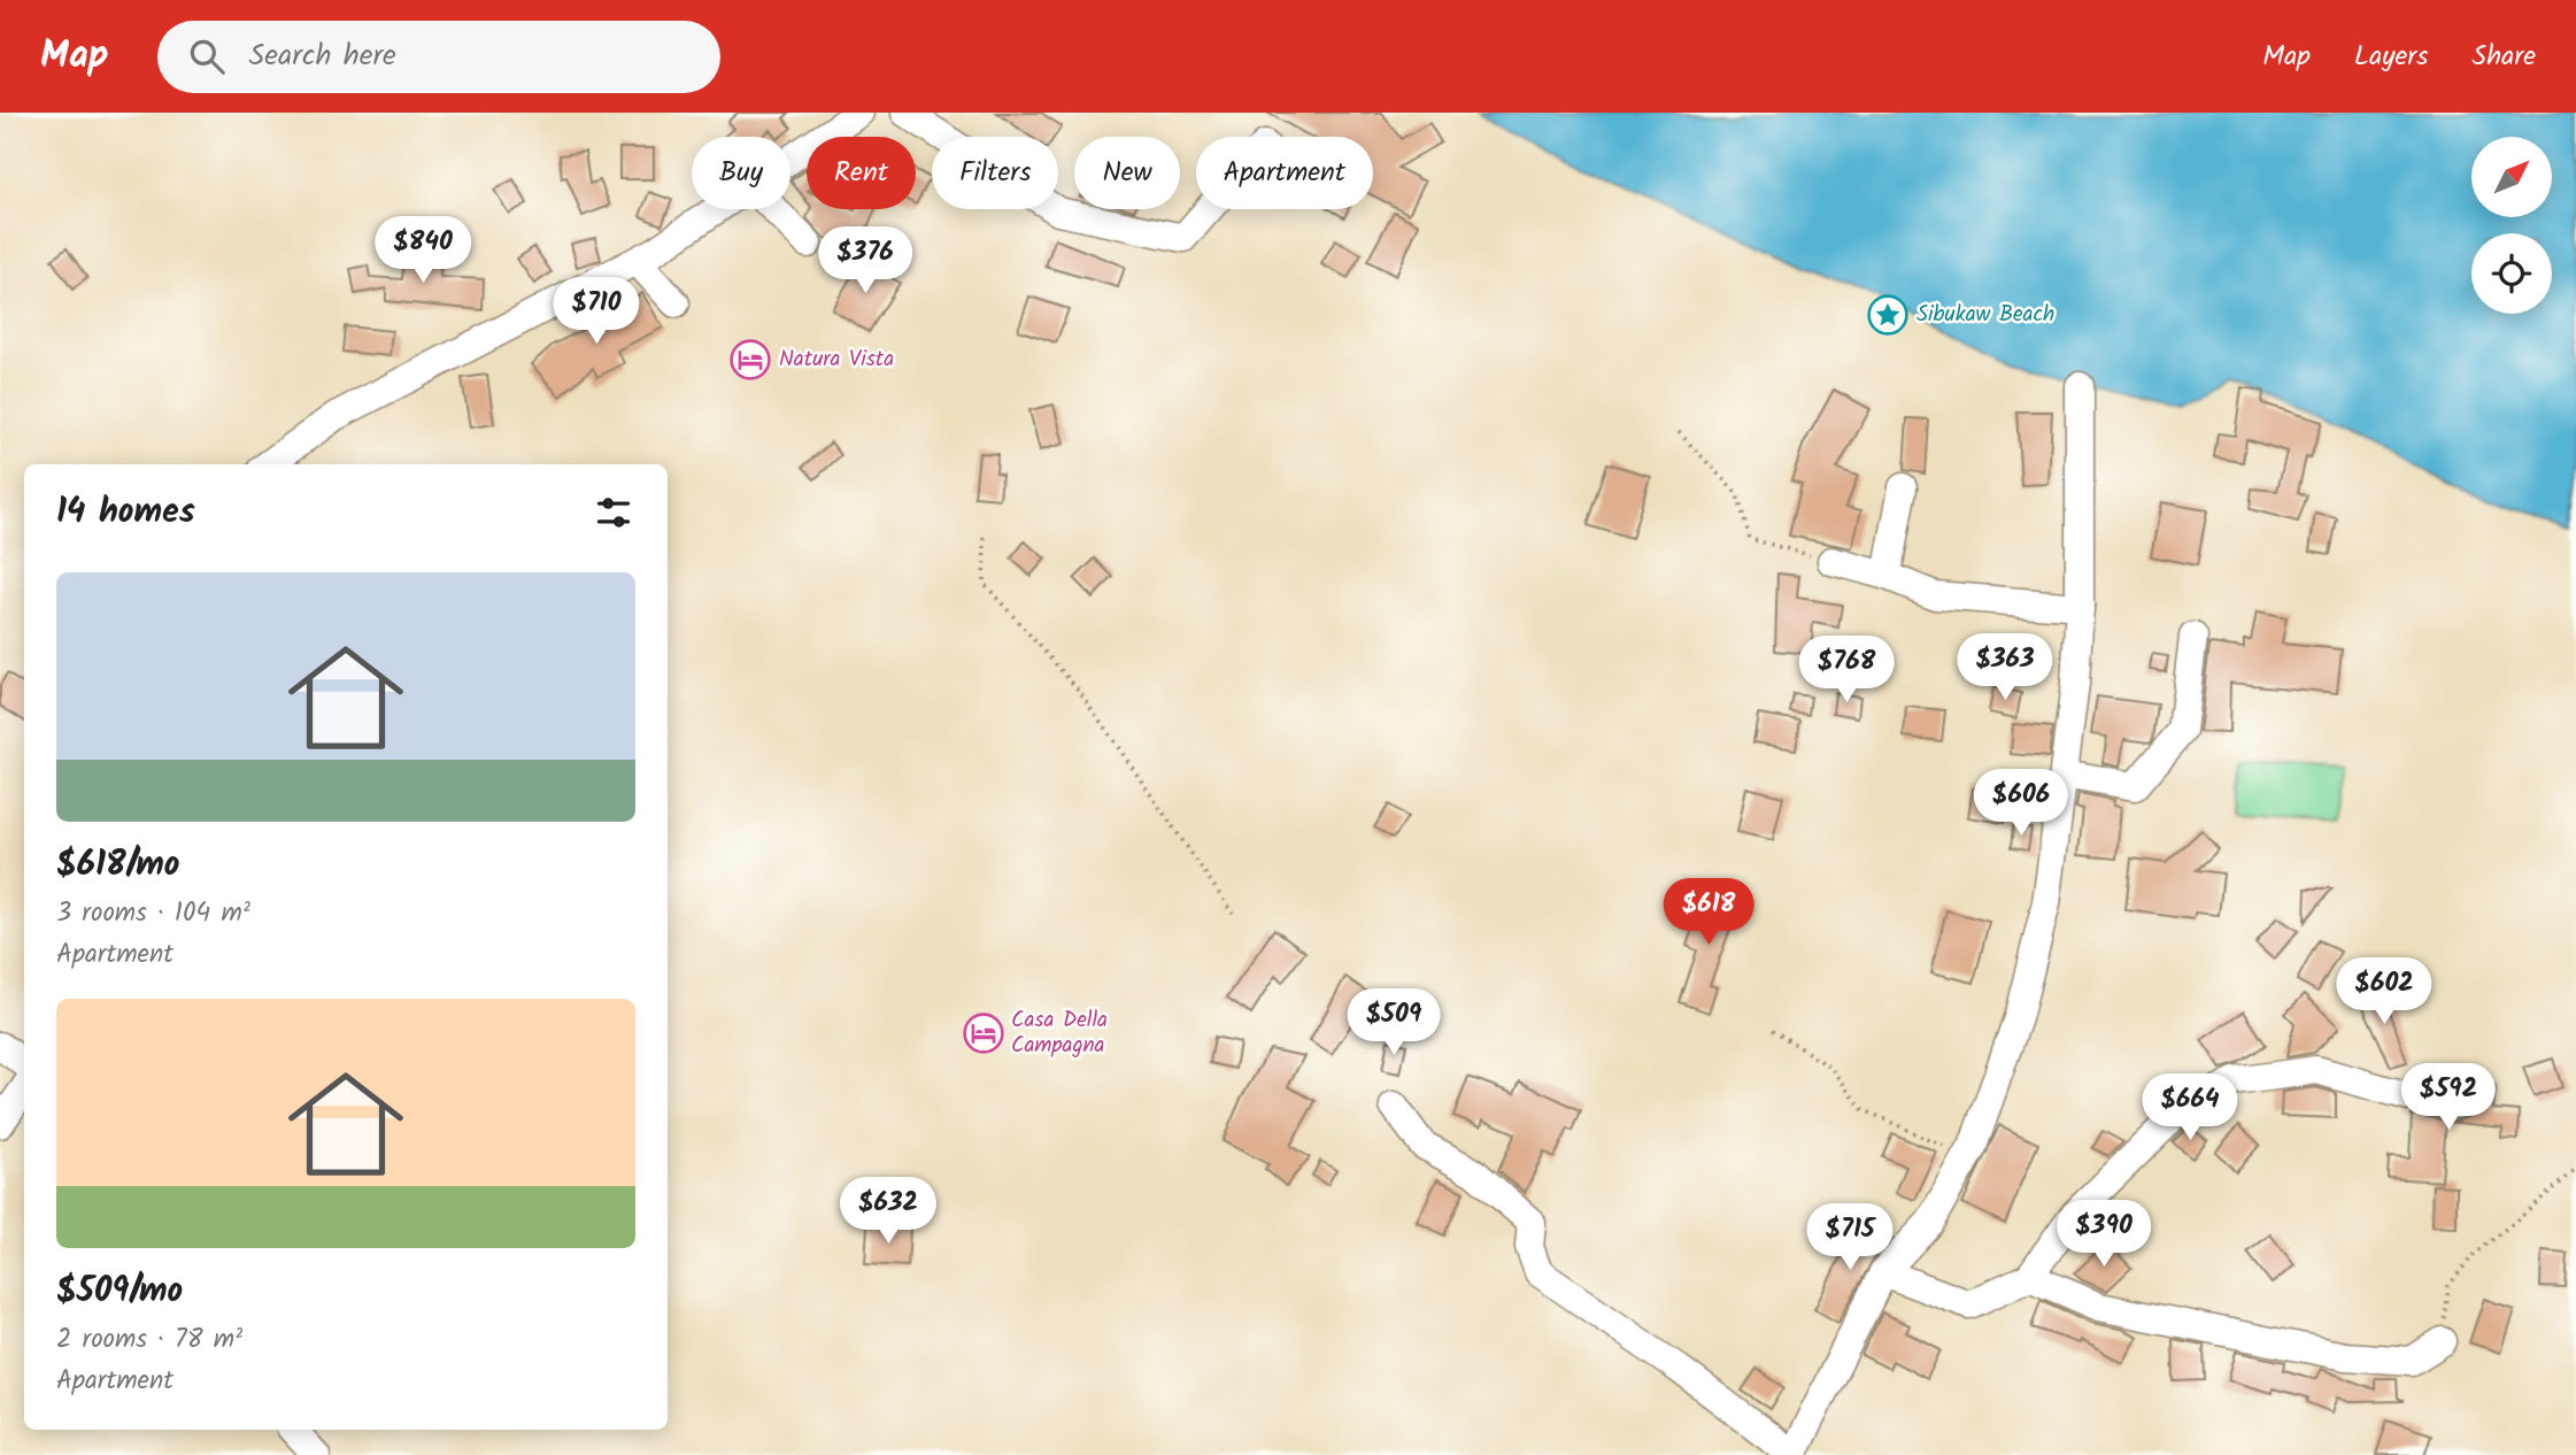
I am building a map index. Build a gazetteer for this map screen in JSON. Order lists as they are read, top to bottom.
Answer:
{
  "places": {
    "place": ["Sibukaw Beach"],
    "hotel": ["Natura Vista", "Casa Della Campagna"]
  },
  "north": "top right",
  "page": {
    "header": "Map",
    "search": "Search here",
    "nav": ["Map", "Layers", "Share"],
    "chip": [
      "Buy",
      "Rent",
      "Filters",
      "New",
      "Apartment"
    ],
    "price": [
      "$840",
      "$376",
      "$710",
      "$363",
      "$768",
      "$606",
      "$618",
      "$602",
      "$509",
      "$592",
      "$664",
      "$632",
      "$390",
      "$715"
    ],
    "heading": "14 homes",
    "list": [
      {
        "name": "$618/mo",
        "note": "3 rooms · 104 m² · Apartment"
      },
      {
        "name": "$509/mo",
        "note": "2 rooms · 78 m² · Apartment"
      }
    ]
  }
}
